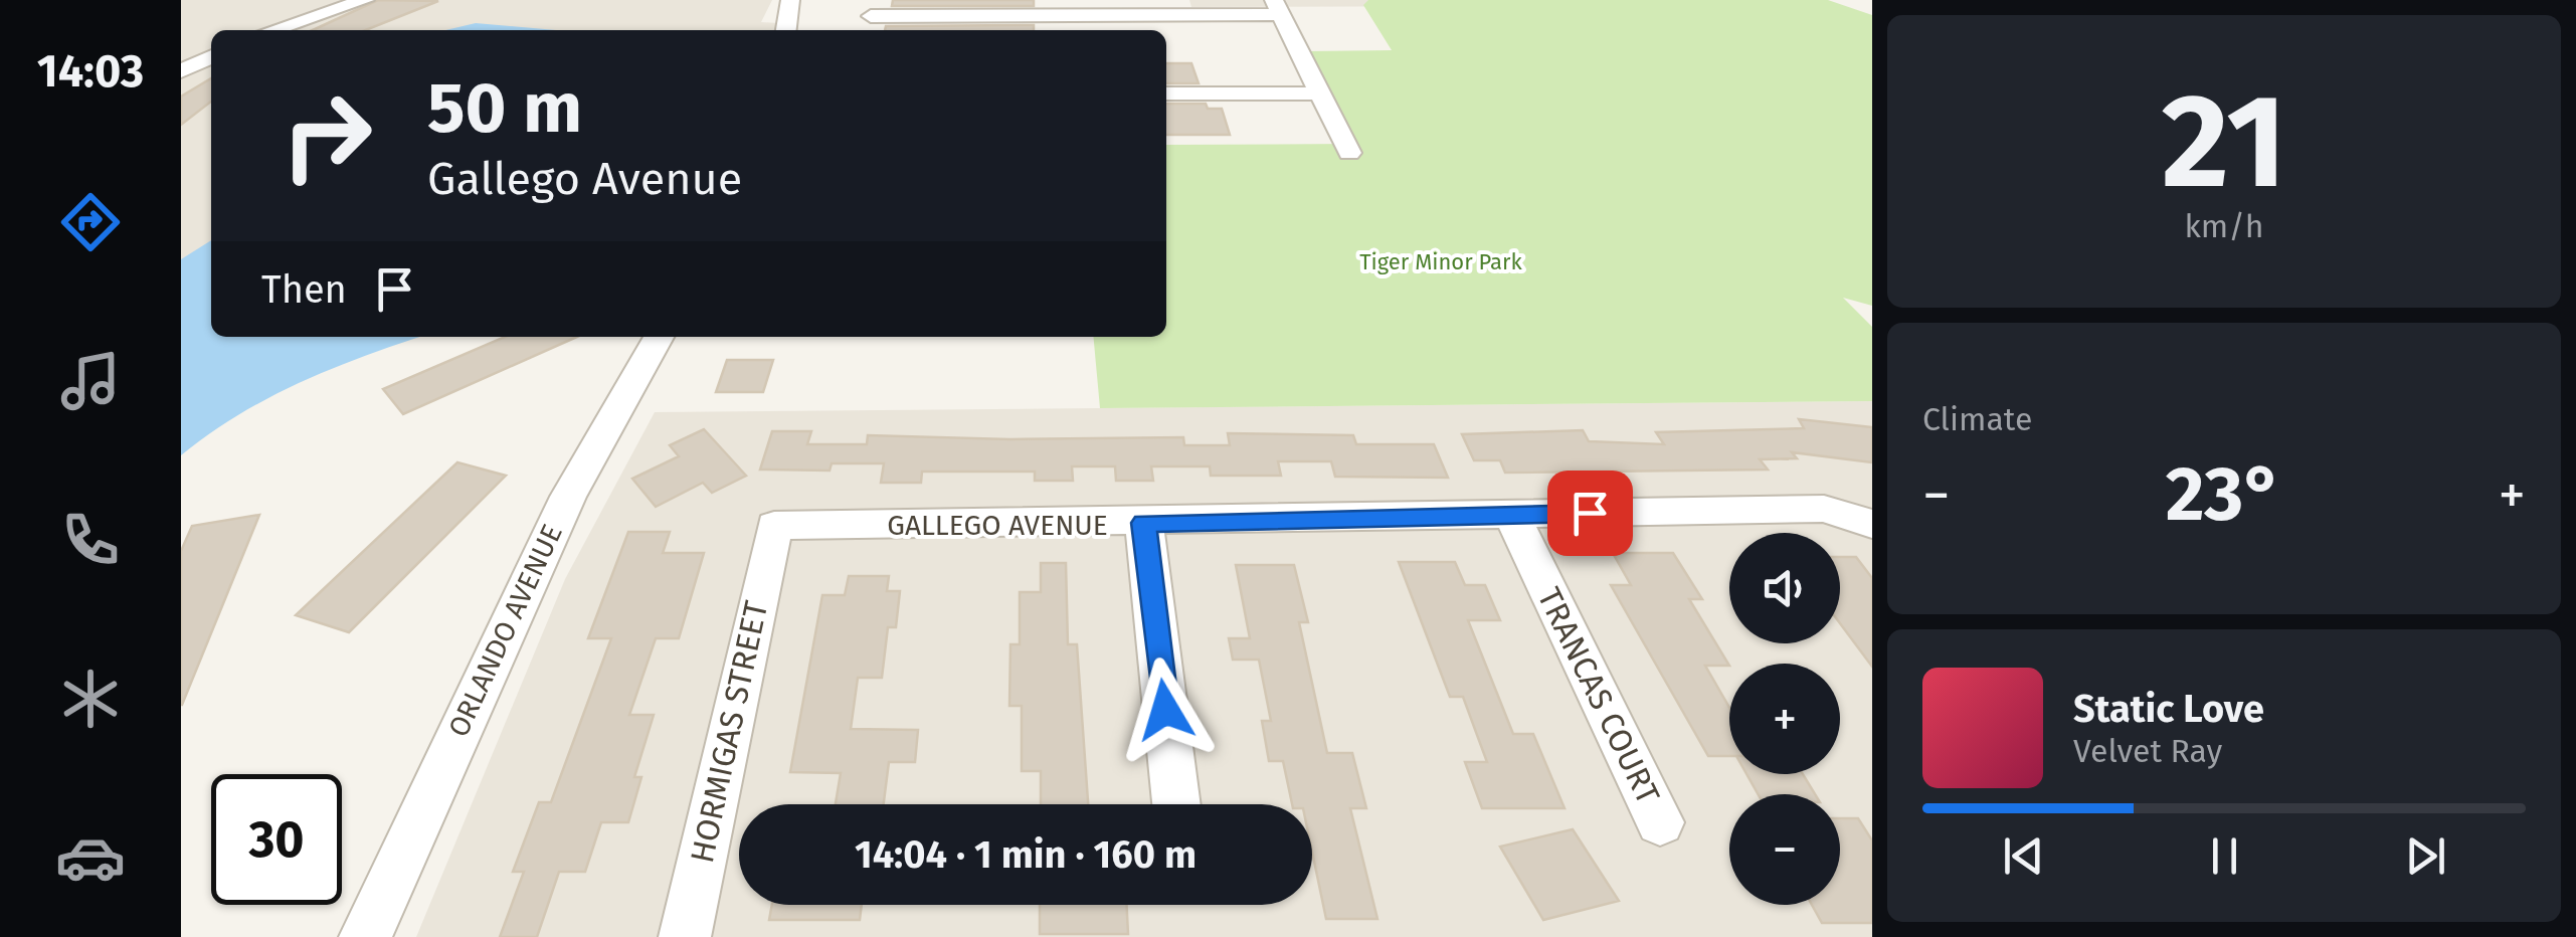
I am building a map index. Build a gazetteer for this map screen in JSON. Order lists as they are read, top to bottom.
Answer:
{
  "streets": {
    "street": [
      "GALLEGO AVENUE",
      "ORLANDO AVENUE",
      "TRANCAS COURT",
      "HORMIGAS STREET"
    ]
  },
  "crossings": [
    ["GALLEGO AVENUE", "TRANCAS COURT"],
    ["GALLEGO AVENUE", "HORMIGAS STREET"]
  ],
  "parks": ["Tiger Minor Park"],
  "page": {
    "tabs": "14:03",
    "tile": [
      ["21", "km/h"],
      "Climate"
    ],
    "turn": ["50 m", "Gallego Avenue"],
    "then": "Then",
    "heat": ["−", "23°", "+"],
    "map_buttons": ["+", "−"],
    "song": ["Static Love", "Velvet Ray"],
    "limit": "30",
    "trip": "14:04 · 1 min · 160 m"
  }
}
